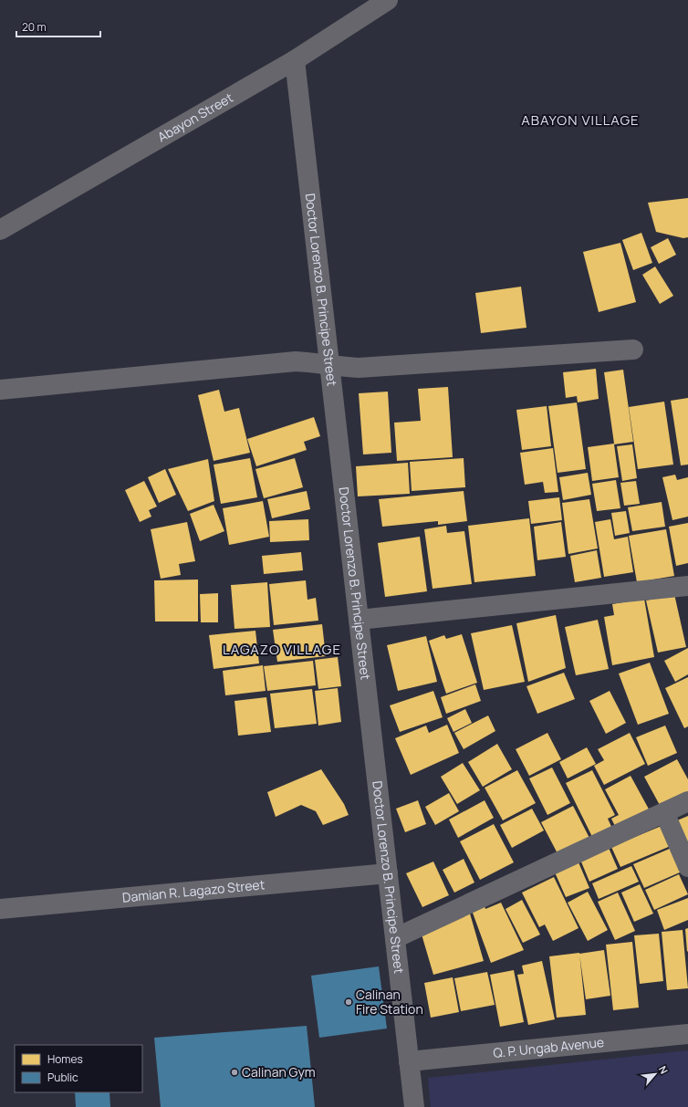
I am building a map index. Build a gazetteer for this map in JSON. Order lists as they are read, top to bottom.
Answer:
{
  "streets": {
    "street": [
      "Abayon Street",
      "Doctor Lorenzo B. Principe Street",
      "Damian R. Lagazo Street",
      "Q. P. Ungab Avenue"
    ]
  },
  "crossings": [
    ["Abayon Street", "Doctor Lorenzo B. Principe Street"],
    ["Doctor Lorenzo B. Principe Street", "Damian R. Lagazo Street"],
    ["Doctor Lorenzo B. Principe Street", "Q. P. Ungab Avenue"]
  ],
  "districts": ["ABAYON VILLAGE", "LAGAZO VILLAGE"],
  "places": ["Calinan Fire Station", "Calinan Gym"],
  "legend": ["Homes", "Public"],
  "scale_bar": "20 m",
  "north": "top right"
}
